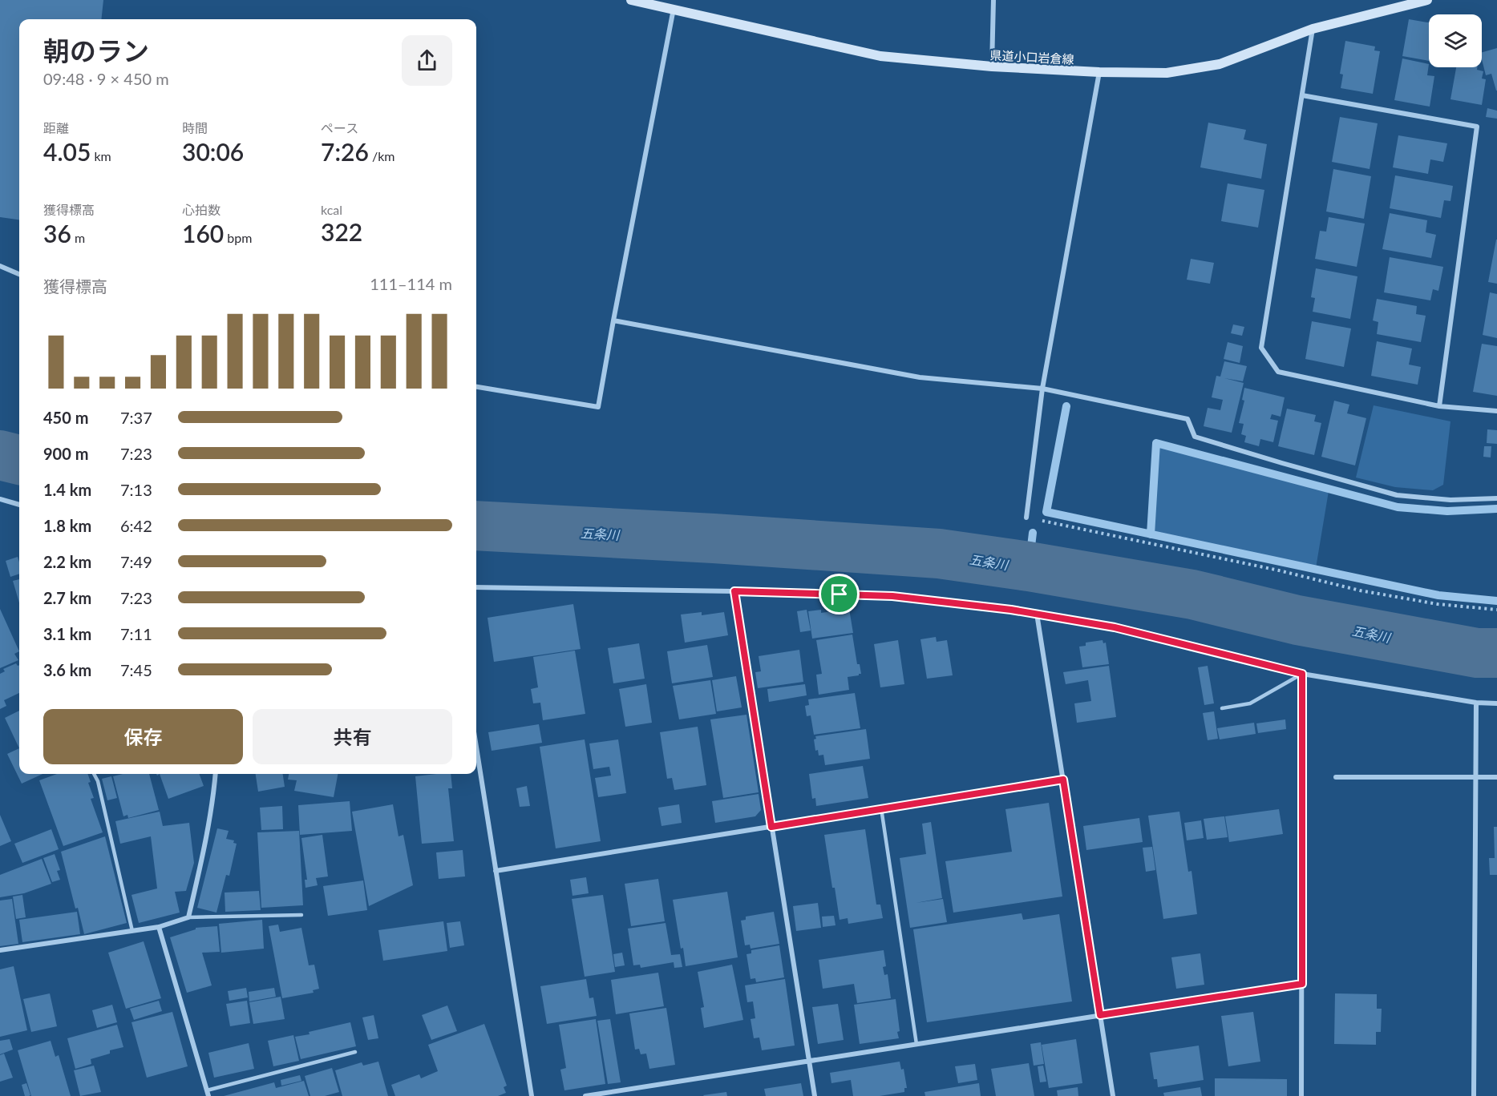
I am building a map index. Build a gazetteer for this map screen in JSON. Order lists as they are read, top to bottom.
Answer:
{
  "streets": {
    "main road": ["県道小口岩倉線"]
  },
  "water": ["五条川"],
  "page": {
    "heading": ["朝のラン", "09:48 · 9 × 450 m"],
    "stats": [
      ["距離", "4.05 km"],
      ["時間", "30:06"],
      ["ペース", "7:26 /km"],
      ["獲得標高", "36 m"],
      ["心拍数", "160 bpm"],
      ["kcal", "322"]
    ],
    "chart": ["獲得標高", "111–114 m"],
    "list": [
      {
        "name": "450 m",
        "note": "7:37"
      },
      {
        "name": "900 m",
        "note": "7:23"
      },
      {
        "name": "1.4 km",
        "note": "7:13"
      },
      {
        "name": "1.8 km",
        "note": "6:42"
      },
      {
        "name": "2.2 km",
        "note": "7:49"
      },
      {
        "name": "2.7 km",
        "note": "7:23"
      },
      {
        "name": "3.1 km",
        "note": "7:11"
      },
      {
        "name": "3.6 km",
        "note": "7:45"
      }
    ],
    "buttons": ["保存", "共有"]
  }
}
